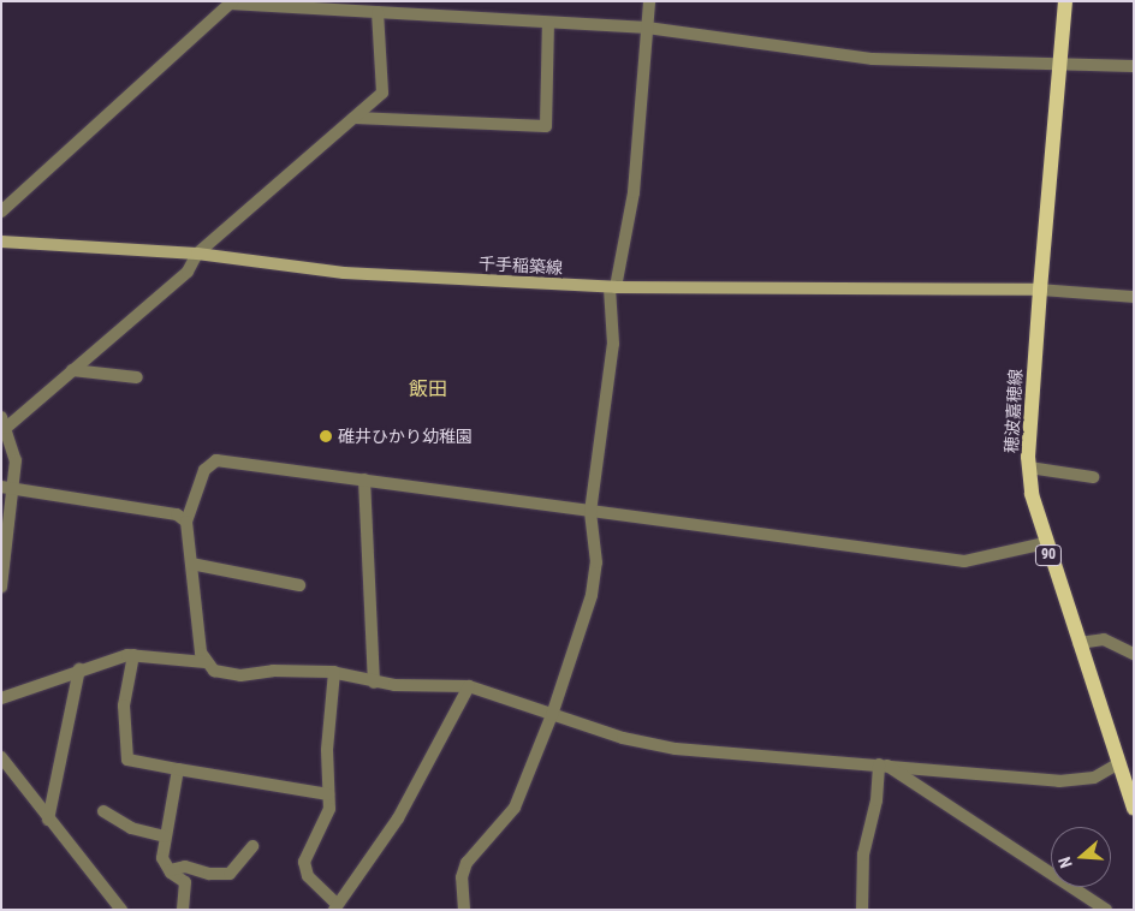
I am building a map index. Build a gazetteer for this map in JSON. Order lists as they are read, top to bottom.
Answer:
{
  "streets": {
    "main road": ["千手稲築線", "穂波嘉穂線", "90"]
  },
  "crossings": [
    ["千手稲築線", "穂波嘉穂線"]
  ],
  "districts": ["飯田"],
  "places": ["碓井ひかり幼稚園"],
  "north": "left"
}
